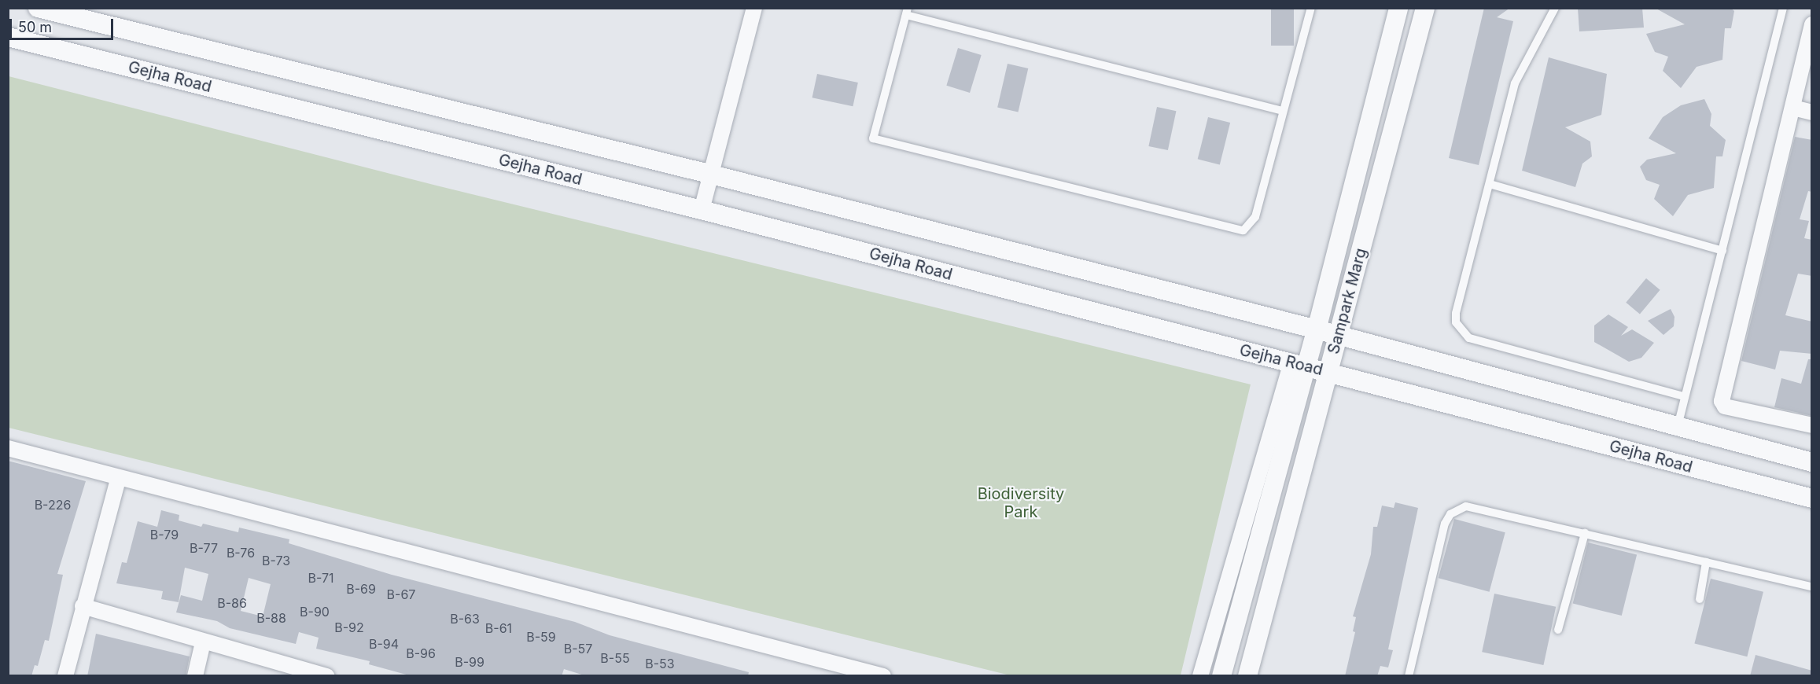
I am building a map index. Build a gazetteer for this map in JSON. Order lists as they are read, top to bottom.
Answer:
{
  "streets": {
    "street": ["Gejha Road", "Sampark Marg"]
  },
  "crossings": [
    ["Gejha Road", "Sampark Marg"]
  ],
  "parks": ["Biodiversity Park"],
  "house_numbers": [
    "B-226",
    "B-79",
    "B-77",
    "B-76",
    "B-73",
    "B-71",
    "B-69",
    "B-67",
    "B-86",
    "B-90",
    "B-88",
    "B-63",
    "B-92",
    "B-61",
    "B-59",
    "B-94",
    "B-57",
    "B-96",
    "B-55",
    "B-99",
    "B-53"
  ],
  "scale_bar": "50 m"
}
